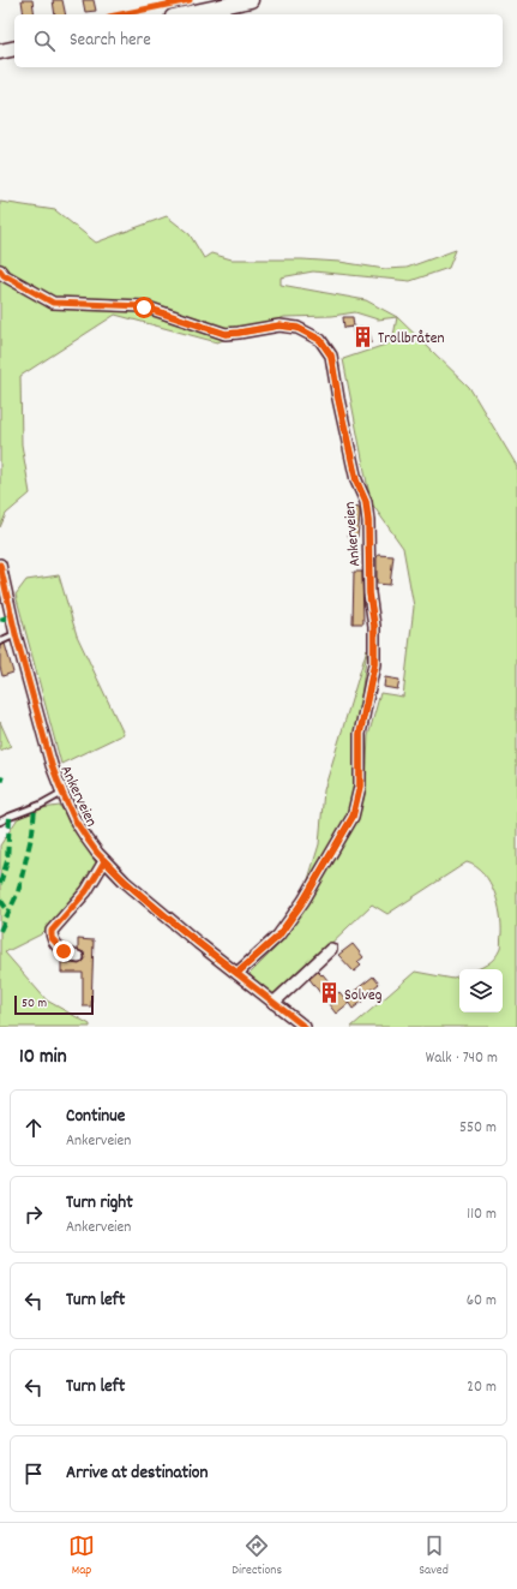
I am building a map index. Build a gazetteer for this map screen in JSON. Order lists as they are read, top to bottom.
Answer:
{
  "streets": {
    "street": ["Ankerveien"]
  },
  "places": {
    "building": ["Trollbråten", "Solveg"]
  },
  "scale_bar": "50 m",
  "page": {
    "search": "Search here",
    "scale": "50 m",
    "heading": ["10 min", "Walk · 740 m"],
    "list": [
      ["Continue", "Ankerveien", "550 m"],
      ["Turn right", "Ankerveien", "110 m"],
      ["Turn left", "60 m"],
      ["Turn left", "20 m"],
      "Arrive at destination"
    ],
    "nav": ["Map", "Directions", "Saved"]
  }
}
